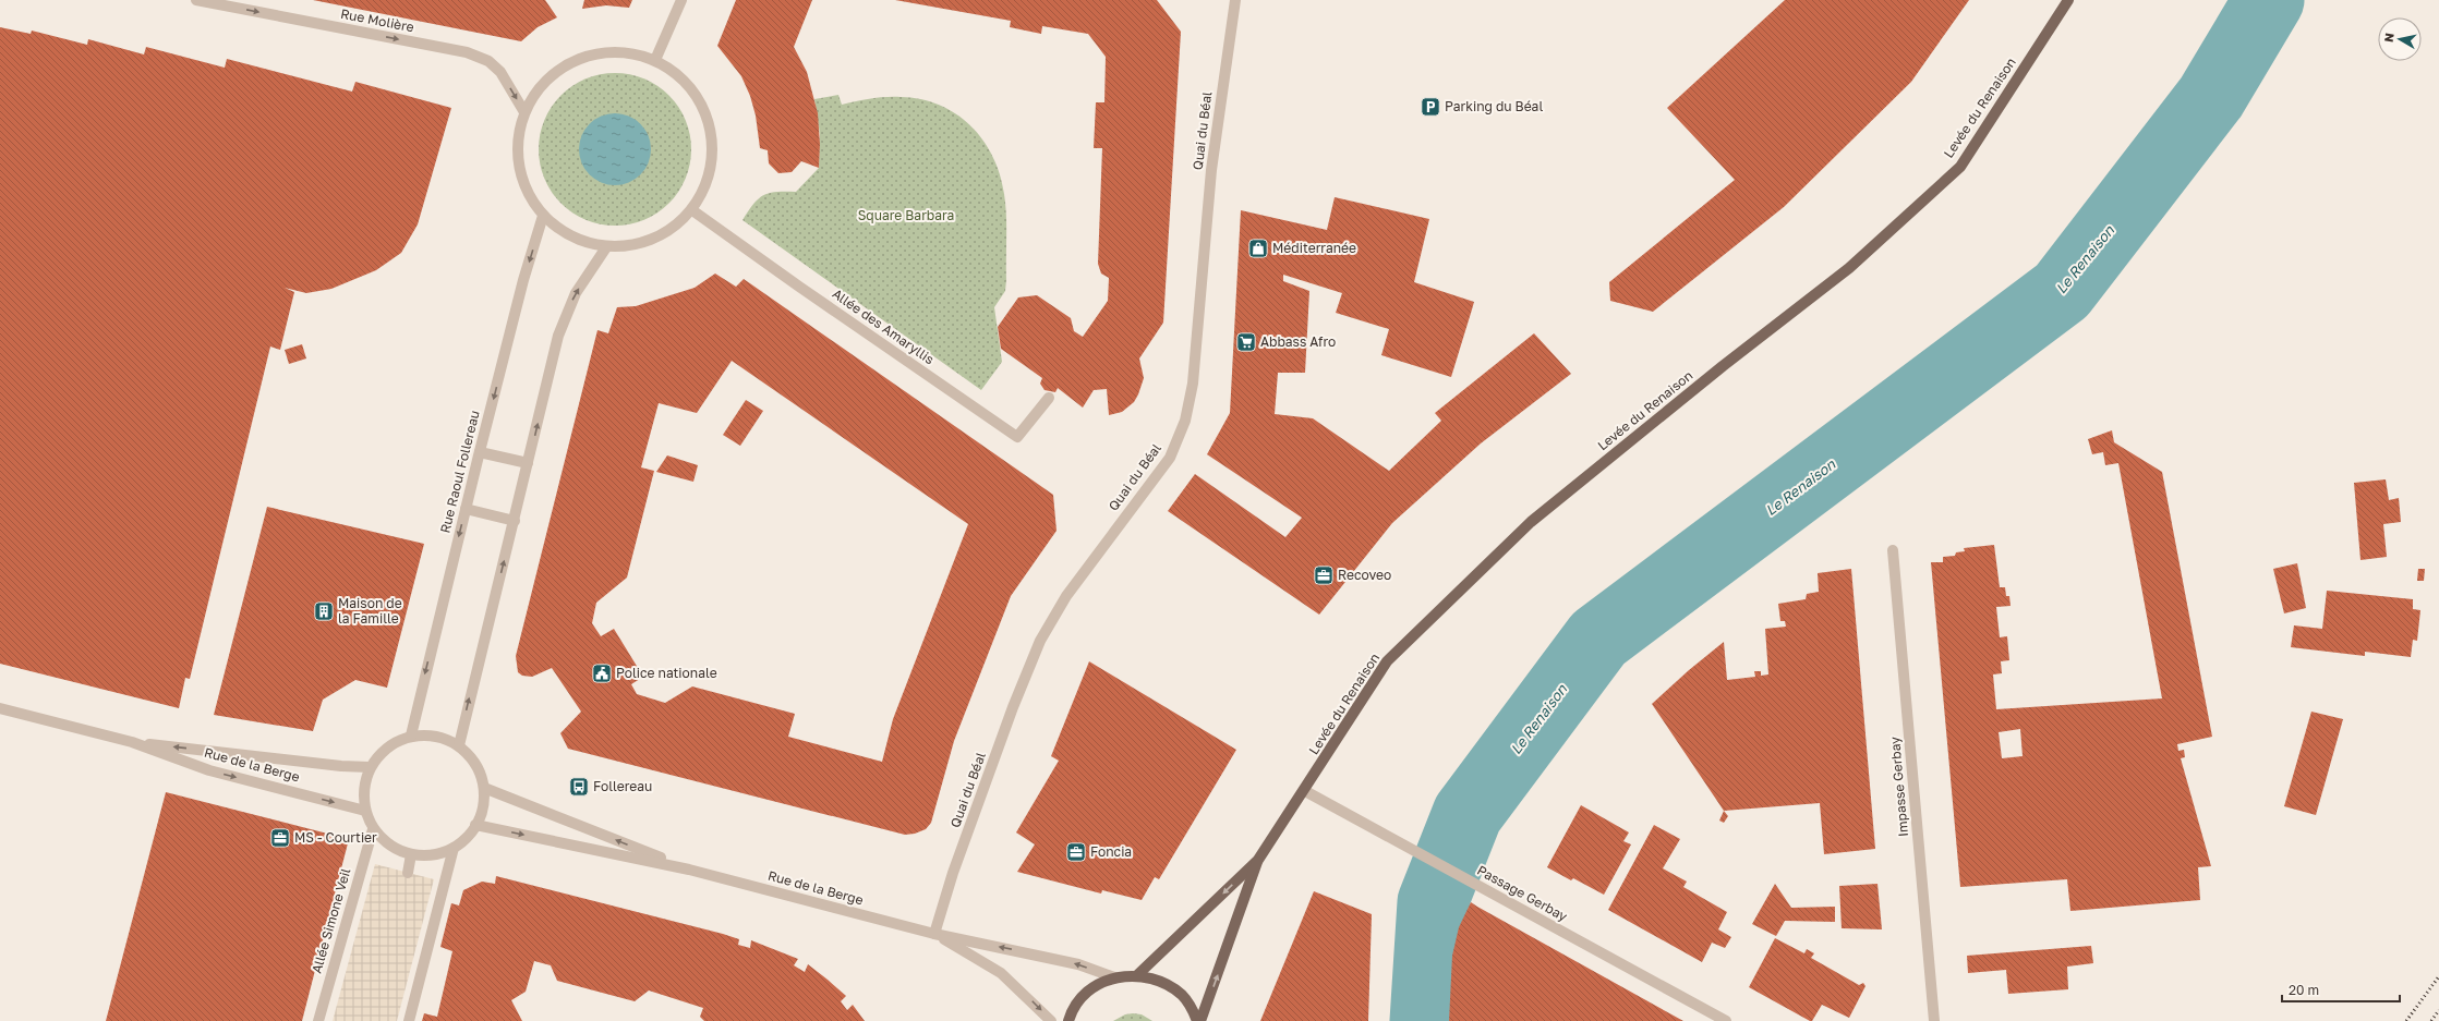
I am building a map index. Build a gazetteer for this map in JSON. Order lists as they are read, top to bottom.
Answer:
{
  "streets": {
    "main road": ["Levée du Renaison"],
    "street": [
      "Rue Molière",
      "Quai du Béal",
      "Allée des Amaryllis",
      "Rue Raoul Follereau",
      "Rue de la Berge",
      "Impasse Gerbay",
      "Passage Gerbay",
      "Allée Simone Veil"
    ]
  },
  "crossings": [
    ["Levée du Renaison", "Passage Gerbay"],
    ["Quai du Béal", "Rue de la Berge"],
    ["Rue Raoul Follereau", "Rue de la Berge"],
    ["Rue Raoul Follereau", "Allée Simone Veil"],
    ["Rue de la Berge", "Allée Simone Veil"]
  ],
  "one_way": ["Rue Molière"],
  "water": ["Le Renaison"],
  "parks": ["Square Barbara"],
  "places": {
    "parking": ["Parking du Béal"],
    "shop": ["Méditerranée"],
    "supermarket": ["Abbass Afro"],
    "office": ["Recoveo", "MS - Courtier", "Foncia"],
    "building": ["Maison de la Famille"],
    "public building": ["Police nationale"],
    "bus stop": ["Follereau"]
  },
  "scale_bar": "20 m",
  "north": "left"
}
